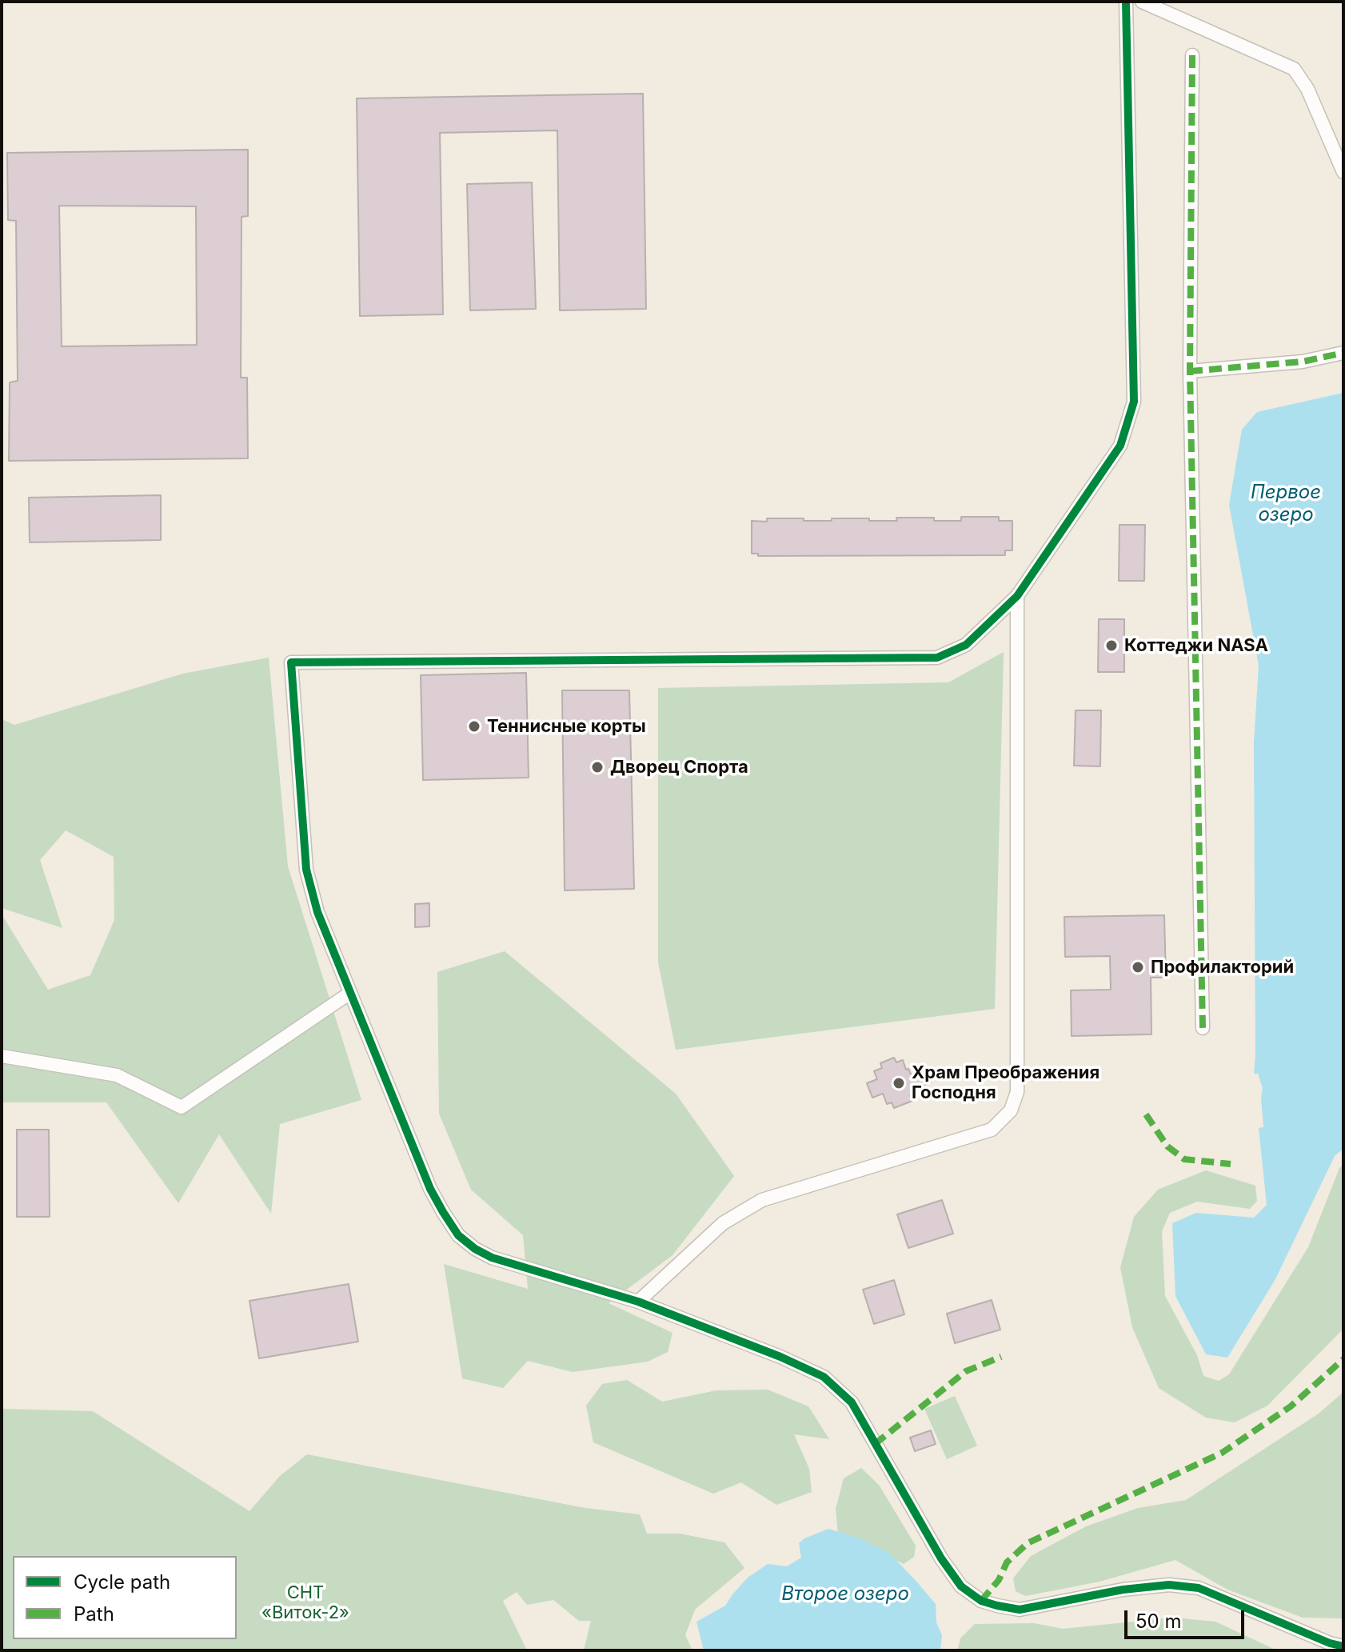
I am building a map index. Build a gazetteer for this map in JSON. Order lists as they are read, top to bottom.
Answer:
{
  "water": ["Первое озеро", "Второе озеро"],
  "parks": ["СНТ «Виток-2»"],
  "places": [
    "Коттеджи NASA",
    "Теннисные корты",
    "Дворец Спорта",
    "Профилакторий",
    "Храм Преображения Господня"
  ],
  "legend": ["Cycle path", "Path"],
  "scale_bar": "50 m"
}
